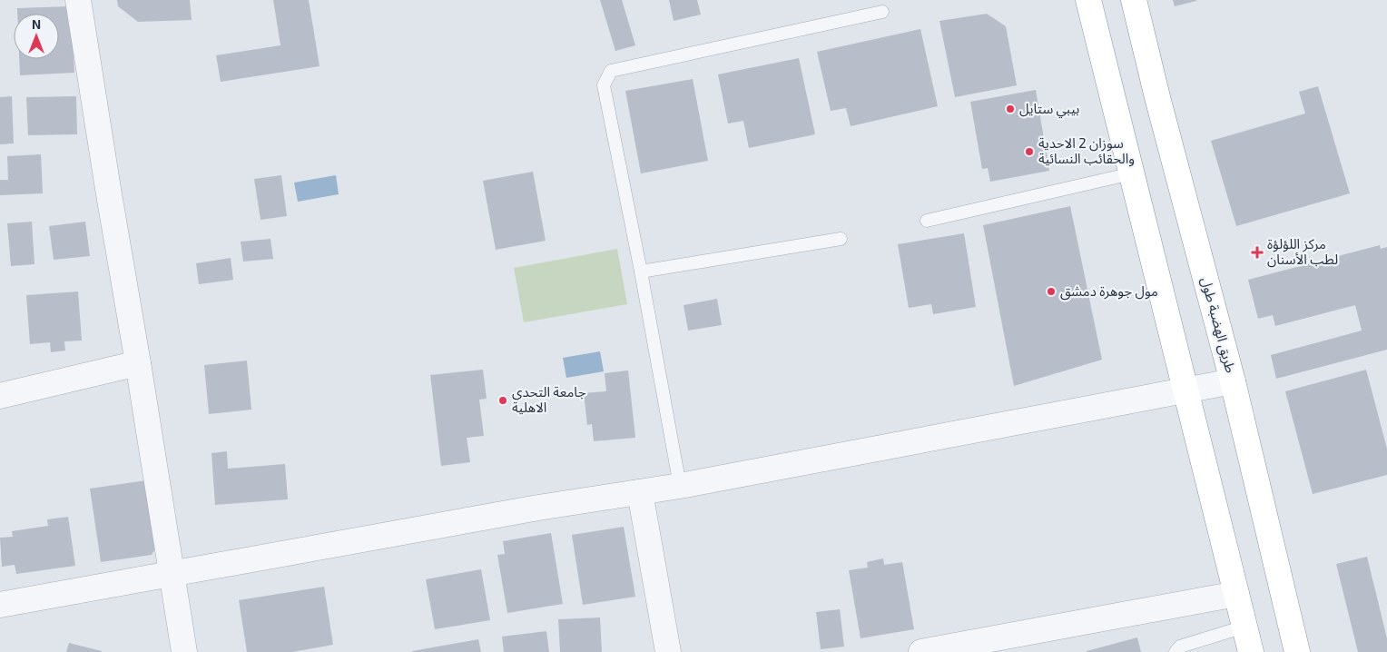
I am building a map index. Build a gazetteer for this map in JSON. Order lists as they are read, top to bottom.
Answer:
{
  "streets": {
    "highway": ["طريق الهضبة طول"]
  },
  "places": {
    "other": [
      "بيبي ستايل",
      "سوزان 2 الاحدية والحقائب النسائية",
      "مول جوهرة دمشق",
      "جامعة التحدي الاهلية"
    ],
    "health": ["مركز اللؤلؤة لطب الأسنان"]
  },
  "north": "top"
}
